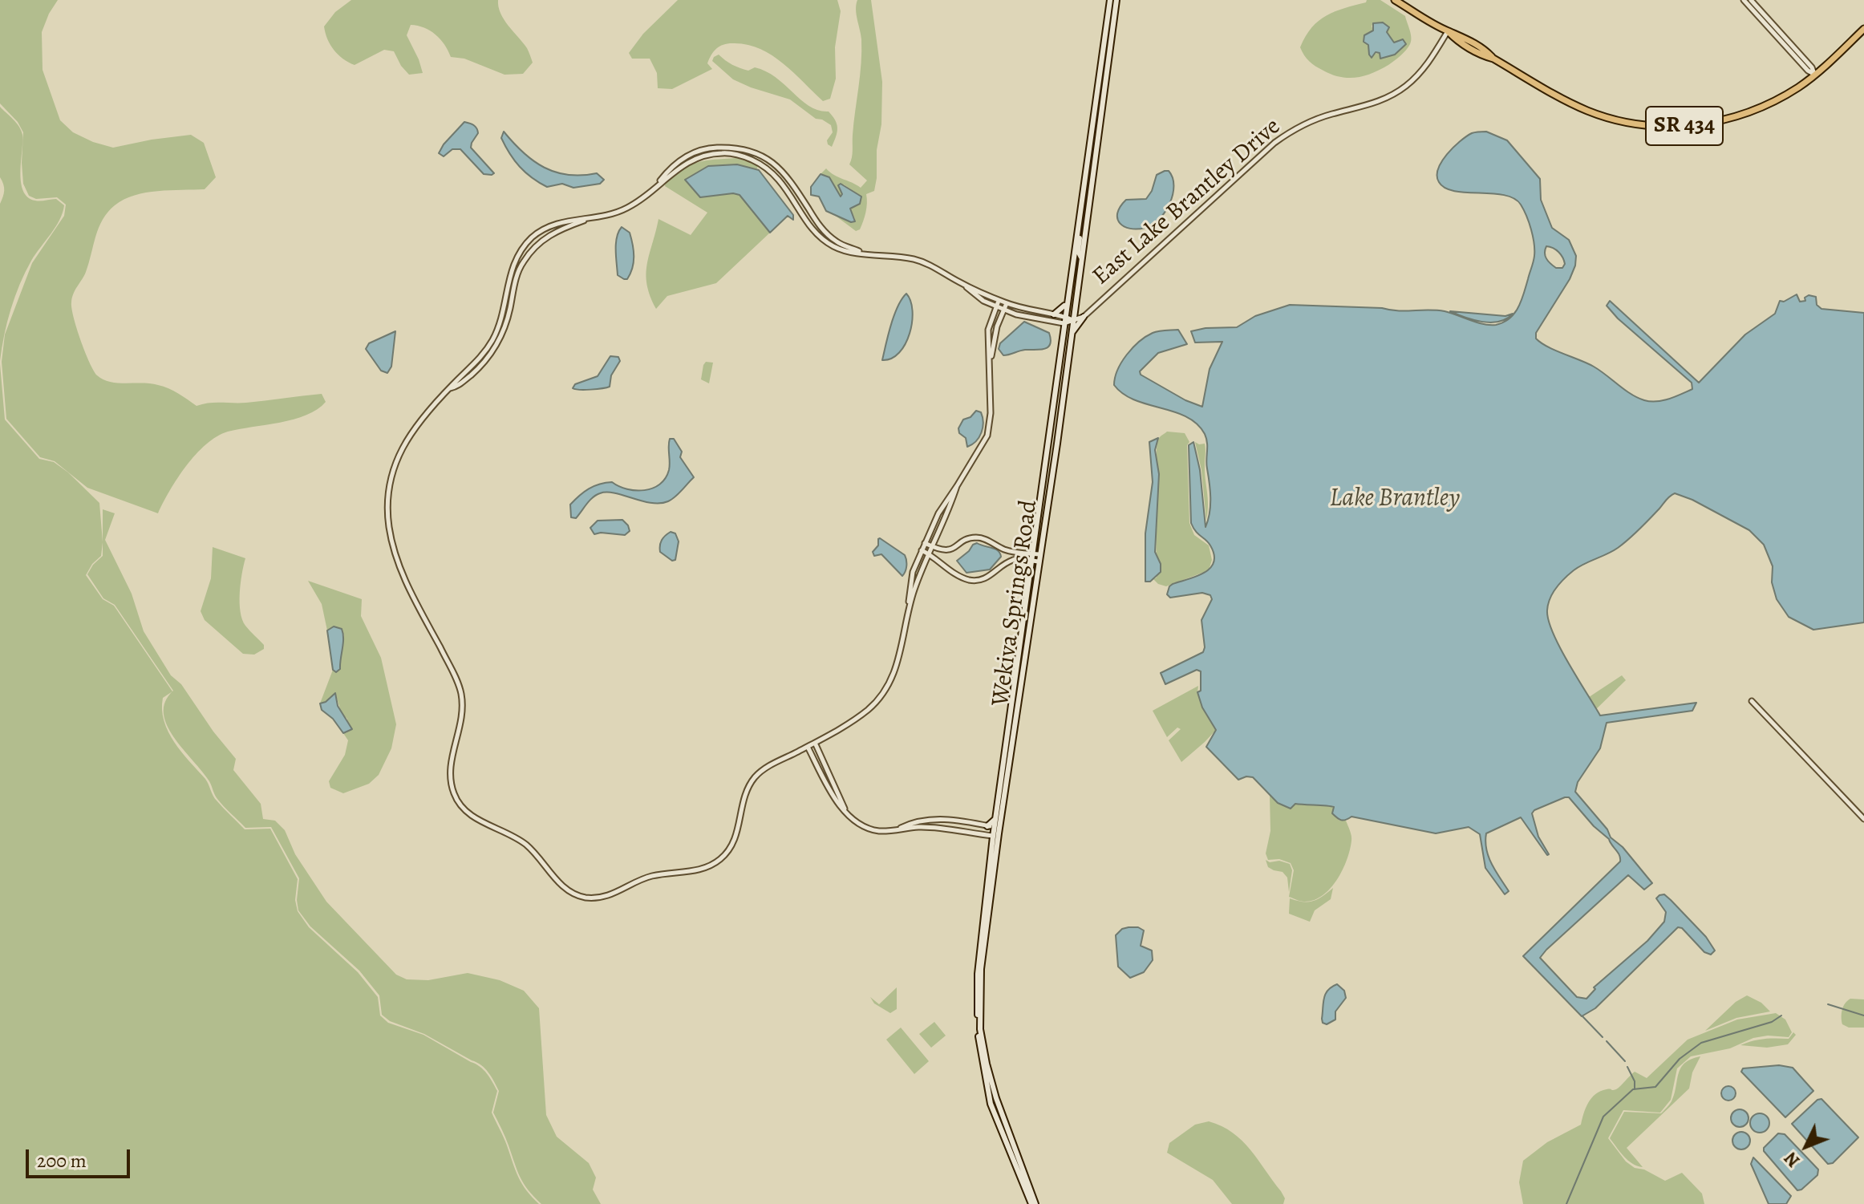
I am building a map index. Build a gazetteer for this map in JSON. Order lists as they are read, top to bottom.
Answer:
{
  "streets": {
    "main road": ["SR 434", "Wekiva Springs Road"],
    "street": ["East Lake Brantley Drive"]
  },
  "crossings": [
    ["SR 434", "East Lake Brantley Drive"],
    ["East Lake Brantley Drive", "Wekiva Springs Road"]
  ],
  "water": ["Lake Brantley"],
  "scale_bar": "200 m",
  "north": "bottom left"
}
